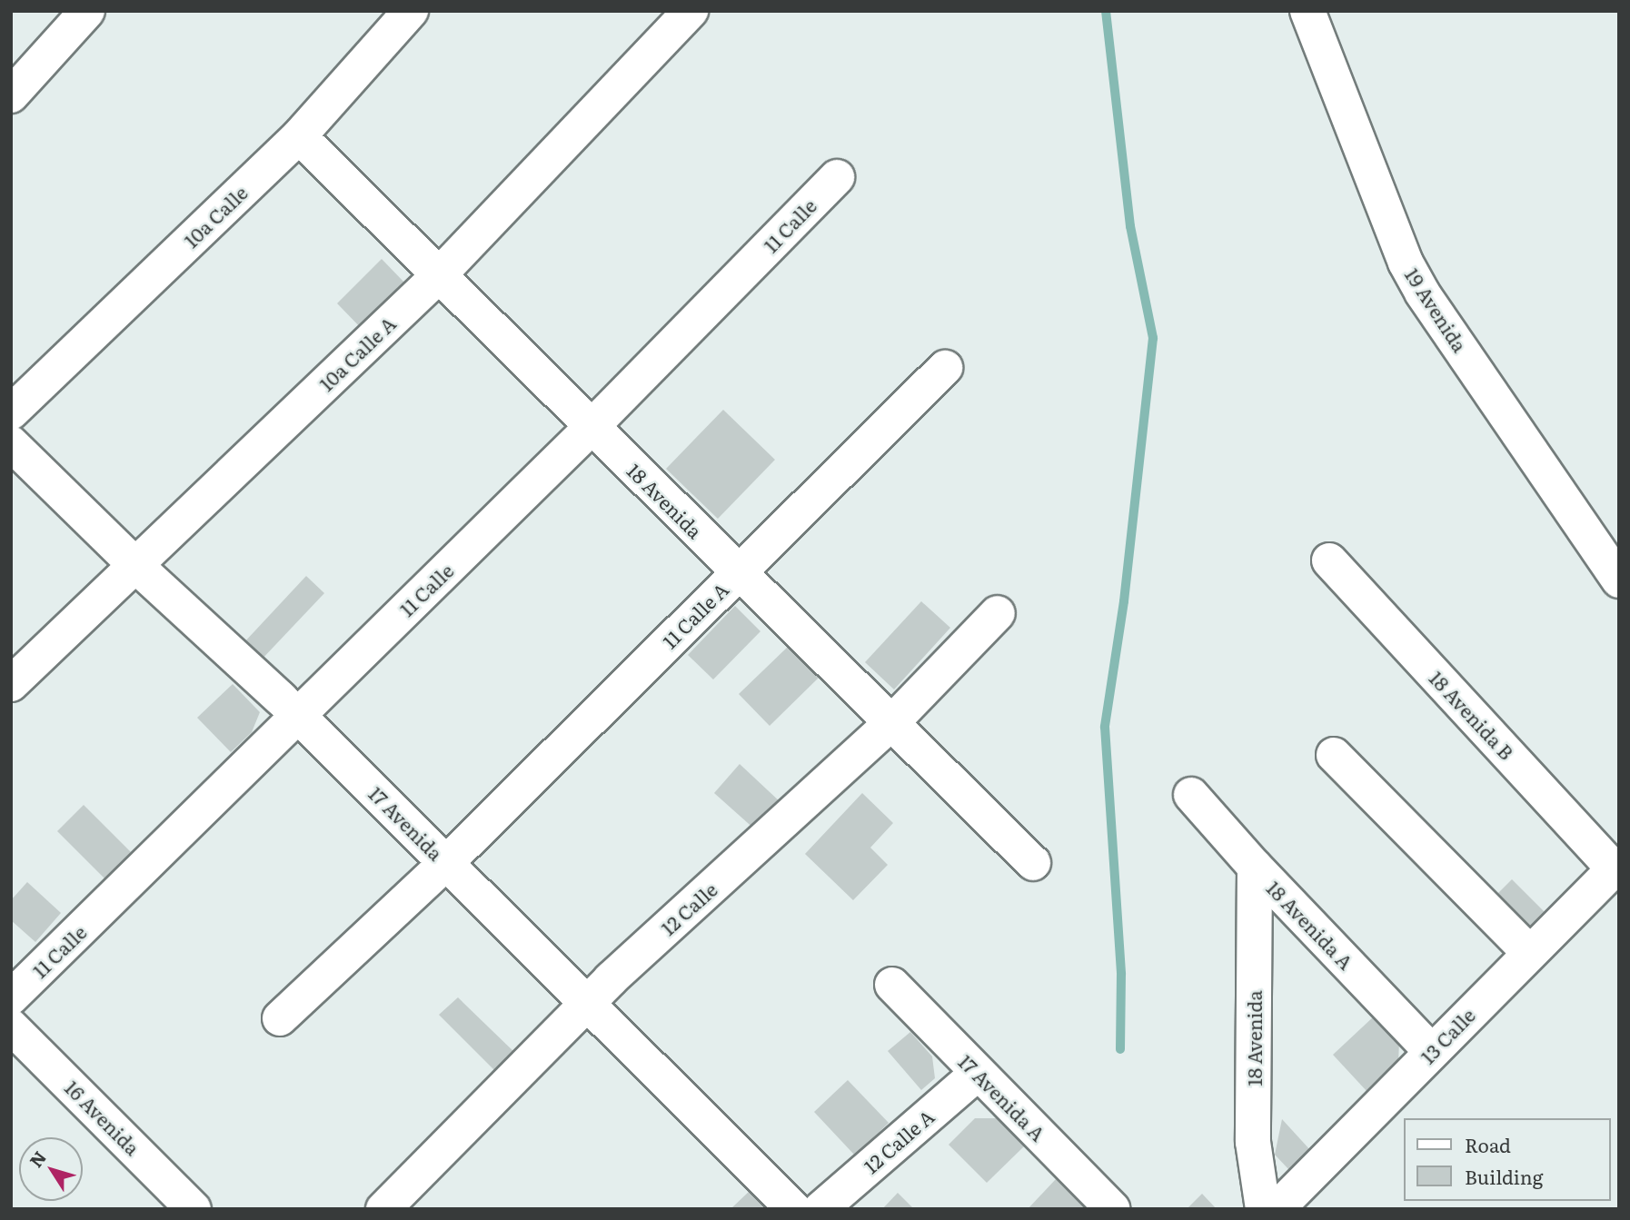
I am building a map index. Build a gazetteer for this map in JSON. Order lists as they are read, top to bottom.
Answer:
{
  "streets": {
    "street": [
      "10a Calle",
      "11 Calle",
      "19 Avenida",
      "10a Calle A",
      "18 Avenida",
      "11 Calle A",
      "18 Avenida B",
      "17 Avenida",
      "12 Calle",
      "18 Avenida A",
      "13 Calle",
      "17 Avenida A",
      "16 Avenida",
      "12 Calle A"
    ]
  },
  "crossings": [
    ["10a Calle", "18 Avenida"],
    ["11 Calle", "18 Avenida"],
    ["11 Calle", "17 Avenida"],
    ["10a Calle A", "18 Avenida"],
    ["10a Calle A", "17 Avenida"],
    ["18 Avenida", "11 Calle A"],
    ["18 Avenida", "12 Calle"],
    ["18 Avenida", "18 Avenida A"],
    ["11 Calle A", "17 Avenida"],
    ["18 Avenida B", "13 Calle"],
    ["17 Avenida", "12 Calle"],
    ["18 Avenida A", "13 Calle"],
    ["17 Avenida A", "12 Calle A"]
  ],
  "legend": ["Road", "Building"],
  "north": "top left"
}
